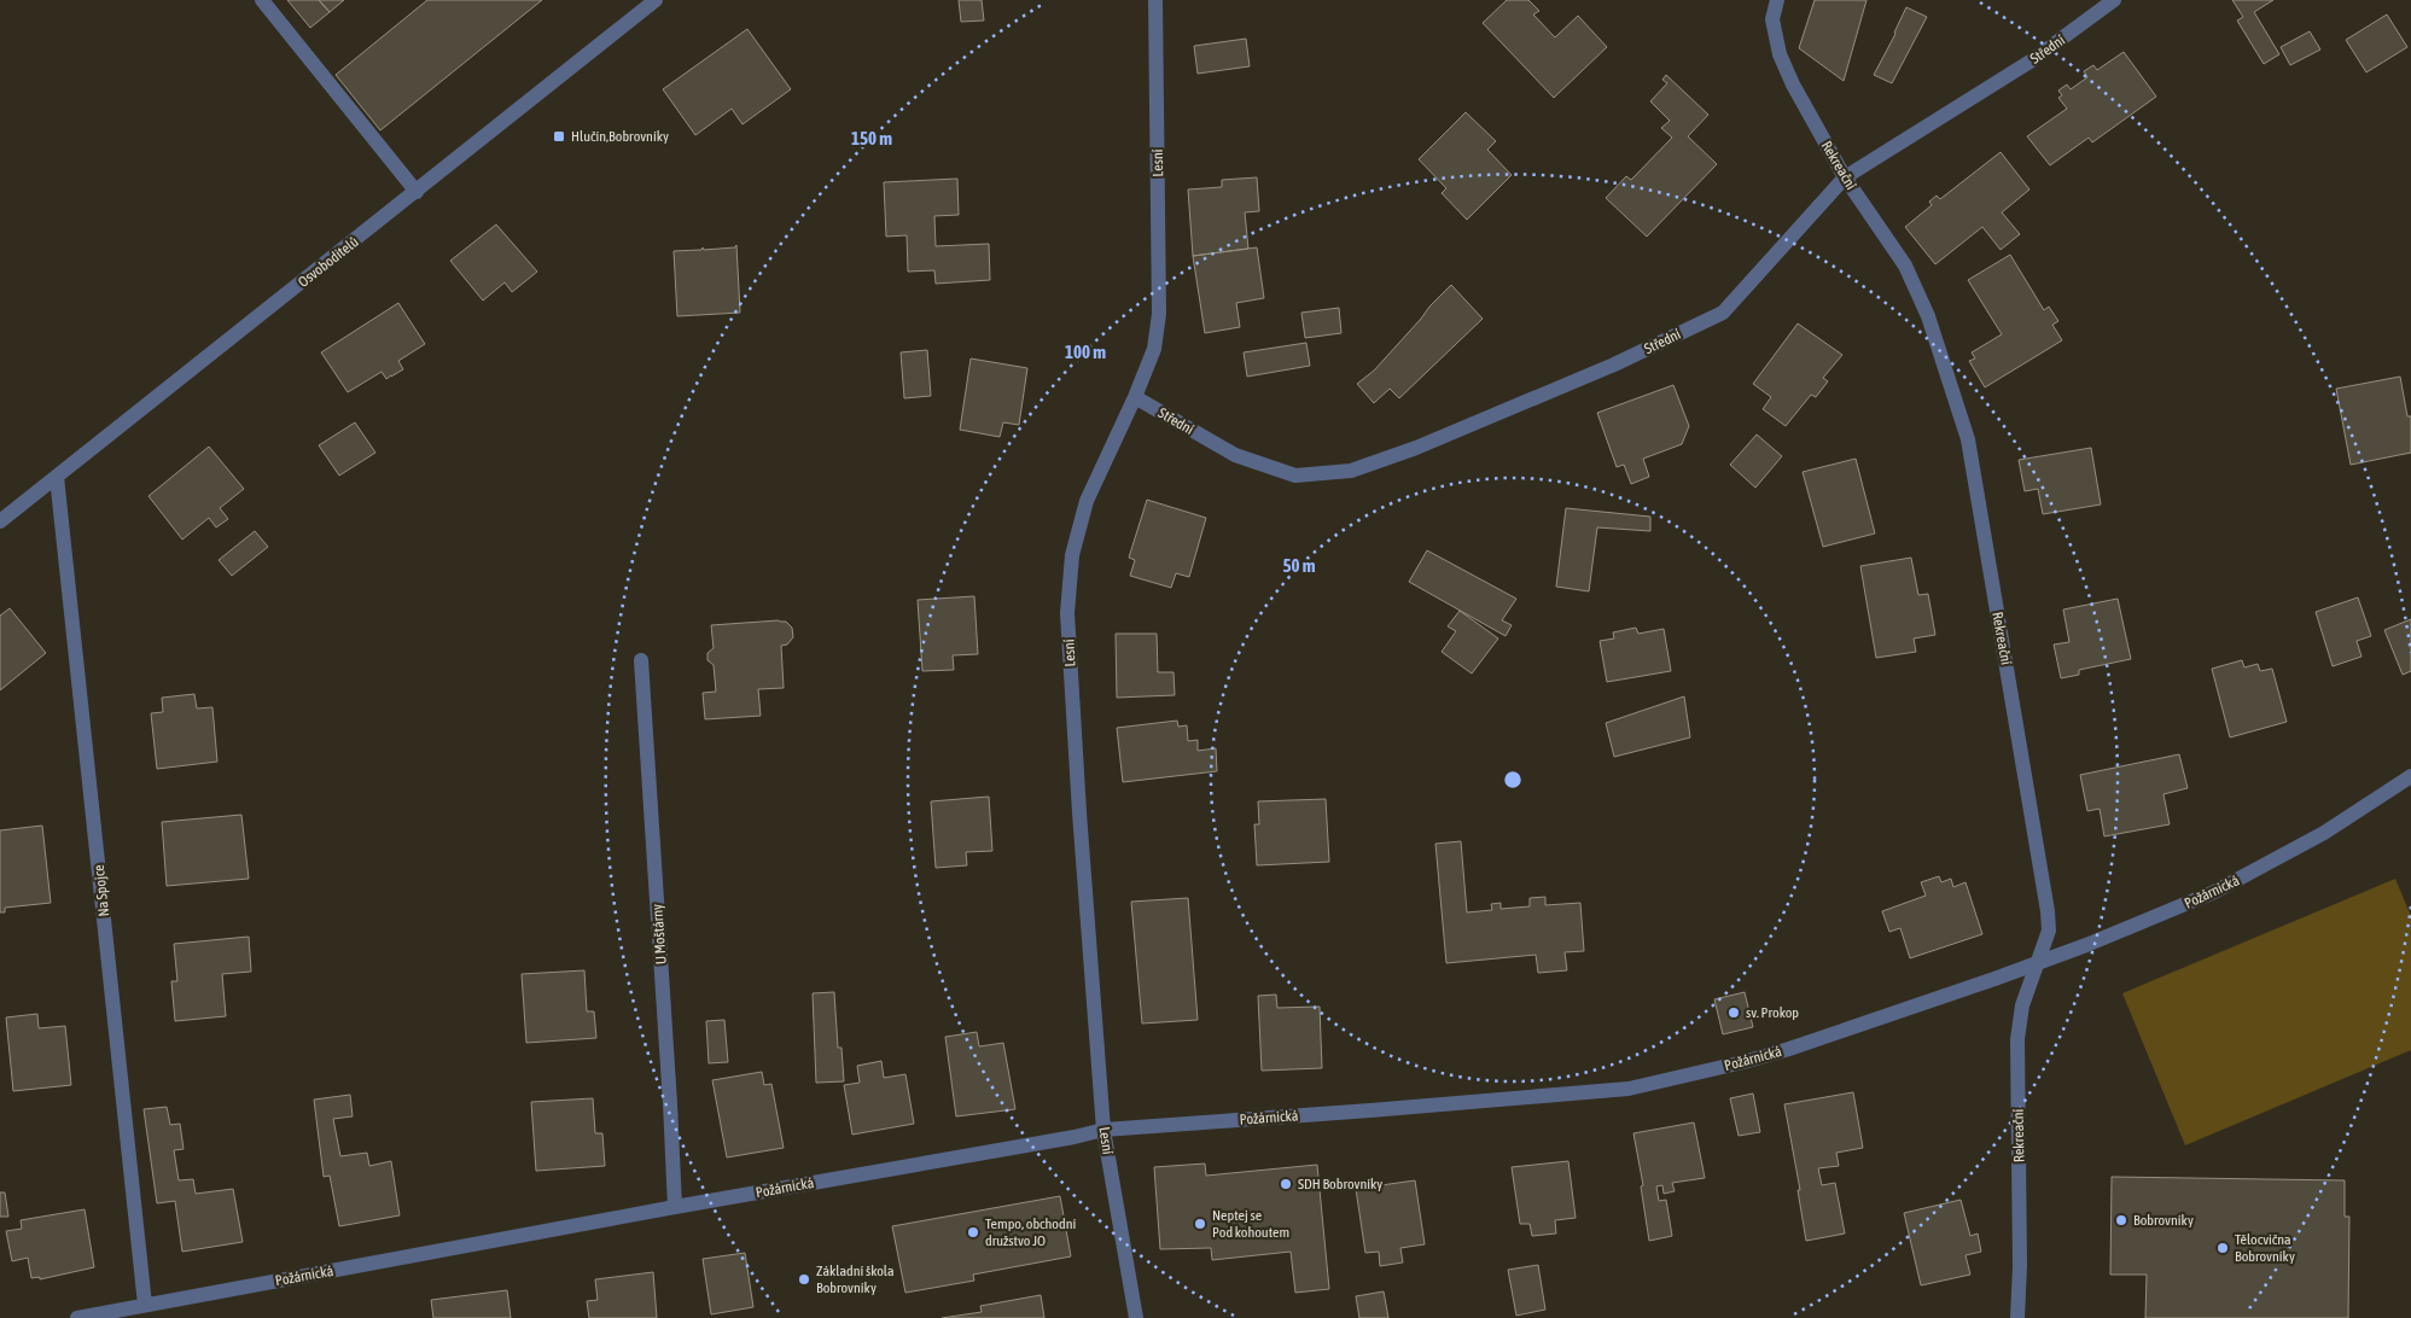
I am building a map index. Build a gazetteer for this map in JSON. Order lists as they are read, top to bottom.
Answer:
{
  "streets": {
    "street": [
      "Střední",
      "Lesní",
      "Rekreační",
      "Osvoboditelů",
      "Na Spojce",
      "Požárnická",
      "U Moštárny"
    ]
  },
  "crossings": [
    ["Střední", "Lesní"],
    ["Střední", "Rekreační"],
    ["Lesní", "Požárnická"],
    ["Rekreační", "Požárnická"],
    ["Osvoboditelů", "Na Spojce"],
    ["Na Spojce", "Požárnická"],
    ["Požárnická", "U Moštárny"]
  ],
  "places": {
    "transit": ["Hlučín,Bobrovníky"],
    "other": [
      "sv. Prokop",
      "SDH Bobrovníky",
      "Bobrovníky",
      "Neptej se Pod kohoutem",
      "Tempo, obchodní družstvo JO",
      "Tělocvična Bobrovníky",
      "Základní škola Bobrovníky"
    ]
  },
  "rings": ["150 m", "100 m", "50 m"]
}
